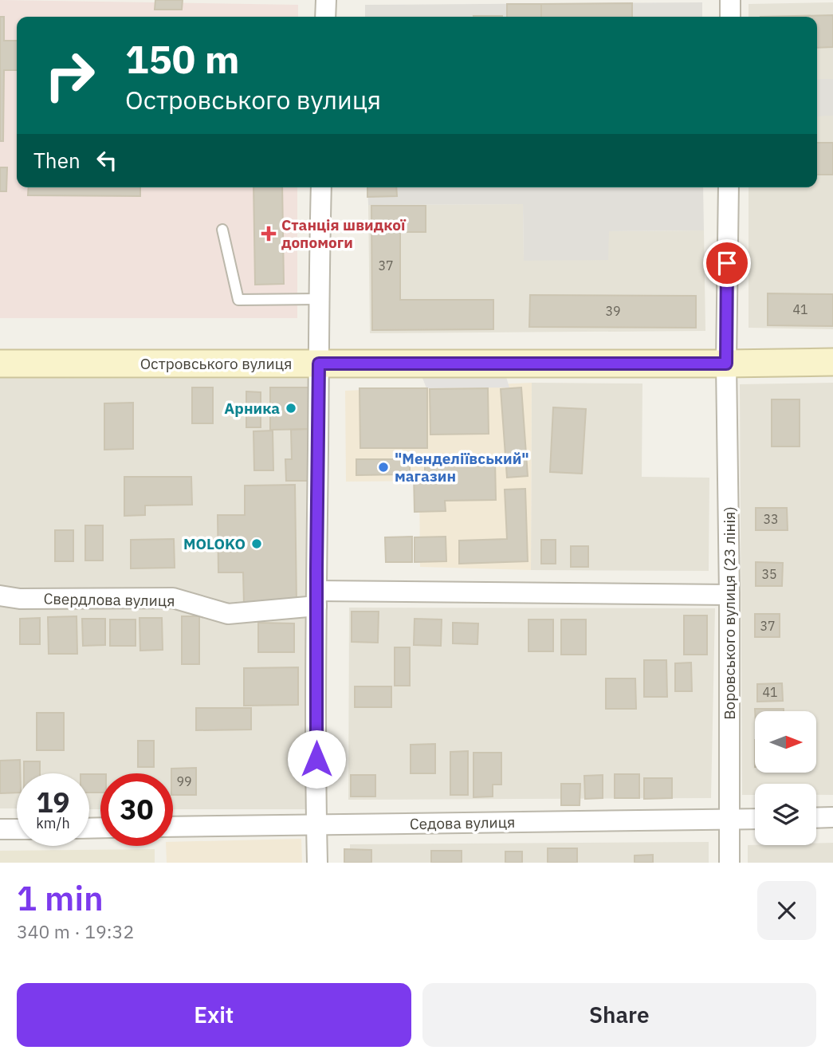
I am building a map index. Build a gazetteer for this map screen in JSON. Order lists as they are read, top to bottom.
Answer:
{
  "streets": {
    "street": [
      "Островського вулиця",
      "Свердлова вулиця",
      "Воровського вулиця (23 лiнiя)",
      "Седова вулиця"
    ]
  },
  "crossings": [
    ["Островського вулиця", "Воровського вулиця (23 лiнiя)"],
    ["Свердлова вулиця", "Воровського вулиця (23 лiнiя)"],
    ["Воровського вулиця (23 лiнiя)", "Седова вулиця"]
  ],
  "places": {
    "health": ["Станція швидкої допомоги"],
    "other": ["Арника", "\"Менделіївський\" магазин", "MOLOKO"]
  },
  "house_numbers": [
    "37",
    "41",
    "39",
    "33",
    "35",
    "37",
    "41",
    "99"
  ],
  "north": "right",
  "page": {
    "turn": ["150 m", "Островського вулиця"],
    "then": "Then",
    "speed": "19 km/h",
    "limit": "30",
    "heading": ["1 min", "340 m · 19:32"],
    "buttons": ["Exit", "Share"]
  }
}
